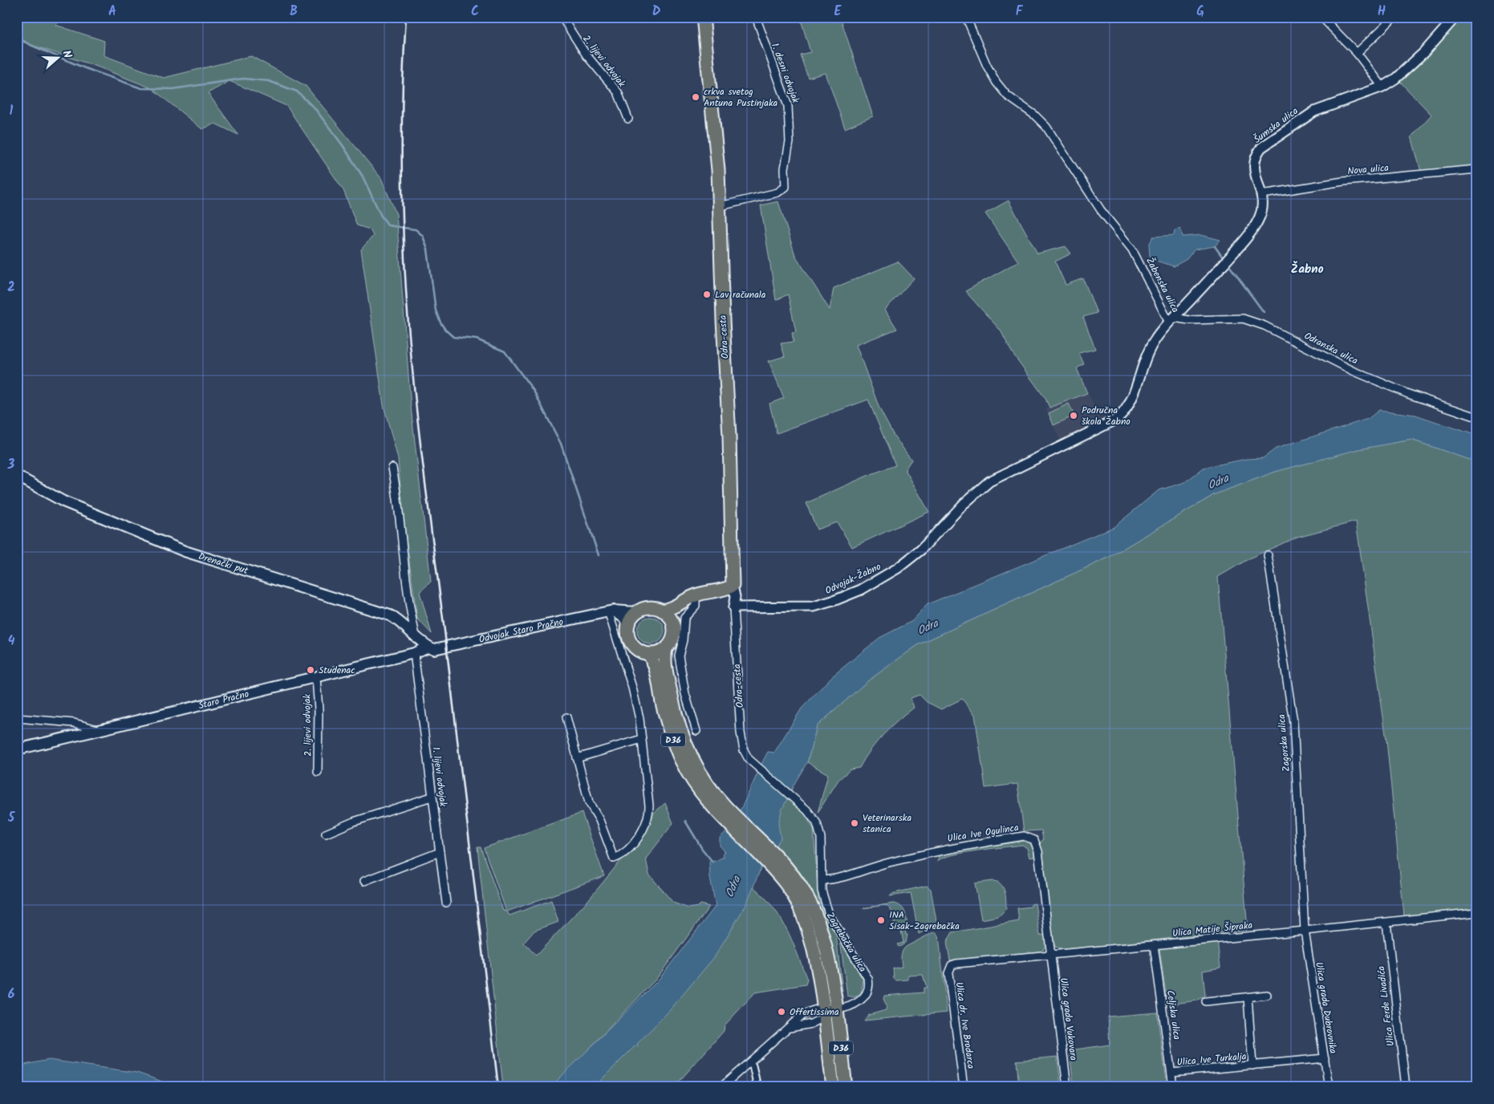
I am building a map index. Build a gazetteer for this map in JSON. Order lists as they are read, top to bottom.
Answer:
{
  "streets": {
    "main road": [
      "Odra-cesta",
      "Drenački put",
      "Odvojak Staro Pračno",
      "Staro Pračno",
      "D36",
      "Zagrebačka ulica"
    ],
    "street": [
      "2. lijevi odvojak",
      "1. desni odvojak",
      "Šumska ulica",
      "Nova ulica",
      "Žabenska ulica",
      "Odranska ulica",
      "Odvojak-Žabno",
      "Zagorska ulica",
      "1. lijevi odvojak",
      "Ulica Ive Ogulinca",
      "Ulica Matije Šipraka",
      "Ulica Ferde Livadića",
      "Ulica grada Dubrovnika",
      "Celjska ulica",
      "Ulica grada Vukovara",
      "Ulica dr. Ive Brodarca",
      "Ulica Ive Turkalja"
    ]
  },
  "crossings": [
    ["2. lijevi odvojak", "Staro Pračno"],
    ["1. desni odvojak", "Odra-cesta"],
    ["Šumska ulica", "Nova ulica"],
    ["Šumska ulica", "Žabenska ulica"],
    ["Šumska ulica", "Odranska ulica"],
    ["Žabenska ulica", "Odranska ulica"],
    ["Žabenska ulica", "Odvojak-Žabno"],
    ["Odra-cesta", "Odvojak-Žabno"],
    ["Odra-cesta", "D36"],
    ["Odra-cesta", "Zagrebačka ulica"],
    ["Drenački put", "Odvojak Staro Pračno"],
    ["Drenački put", "Staro Pračno"],
    ["Odvojak Staro Pračno", "Staro Pračno"],
    ["Odvojak Staro Pračno", "D36"],
    ["Staro Pračno", "1. lijevi odvojak"],
    ["D36", "Zagrebačka ulica"],
    ["Zagorska ulica", "Ulica Matije Šipraka"],
    ["Zagorska ulica", "Ulica grada Dubrovnika"],
    ["Ulica Ive Ogulinca", "Ulica Matije Šipraka"],
    ["Ulica Ive Ogulinca", "Zagrebačka ulica"],
    ["Ulica Ive Ogulinca", "Ulica grada Vukovara"],
    ["Ulica Matije Šipraka", "Ulica Ferde Livadića"],
    ["Ulica Matije Šipraka", "Ulica grada Dubrovnika"],
    ["Ulica Matije Šipraka", "Celjska ulica"],
    ["Ulica Matije Šipraka", "Ulica grada Vukovara"],
    ["Ulica Matije Šipraka", "Ulica dr. Ive Brodarca"],
    ["Ulica grada Dubrovnika", "Ulica Ive Turkalja"],
    ["Celjska ulica", "Ulica Ive Turkalja"]
  ],
  "districts": ["Žabno"],
  "water": ["Odra"],
  "places": [
    "crkva svetog Antuna Pustinjaka",
    "Lav računala",
    "Područna škola Žabno",
    "Studenac",
    "Veterinarska stanica",
    "INA Sisak-Zagrebačka",
    "Offertissima"
  ],
  "north": "right",
  "grid": {
    "columns": [
      "A",
      "B",
      "C",
      "D",
      "E",
      "F",
      "G",
      "H"
    ],
    "rows": [
      "1",
      "2",
      "3",
      "4",
      "5",
      "6"
    ]
  }
}
